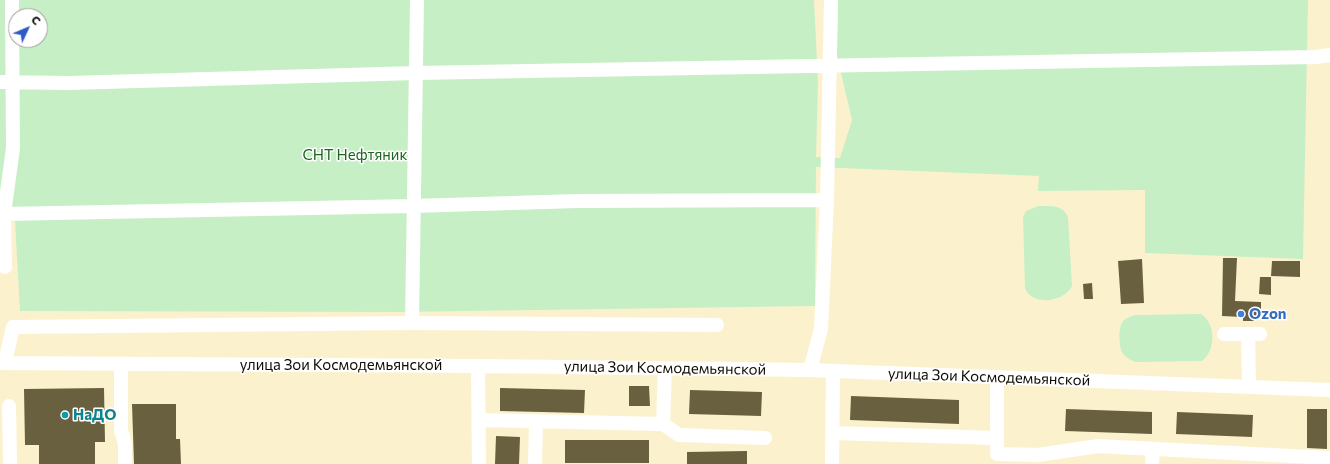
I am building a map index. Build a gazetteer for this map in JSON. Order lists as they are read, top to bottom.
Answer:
{
  "streets": {
    "street": ["улица Зои Космодемьянской"]
  },
  "parks": ["СНТ Нефтяник"],
  "places": ["Ozon", "НаДО"],
  "north": "top right"
}
